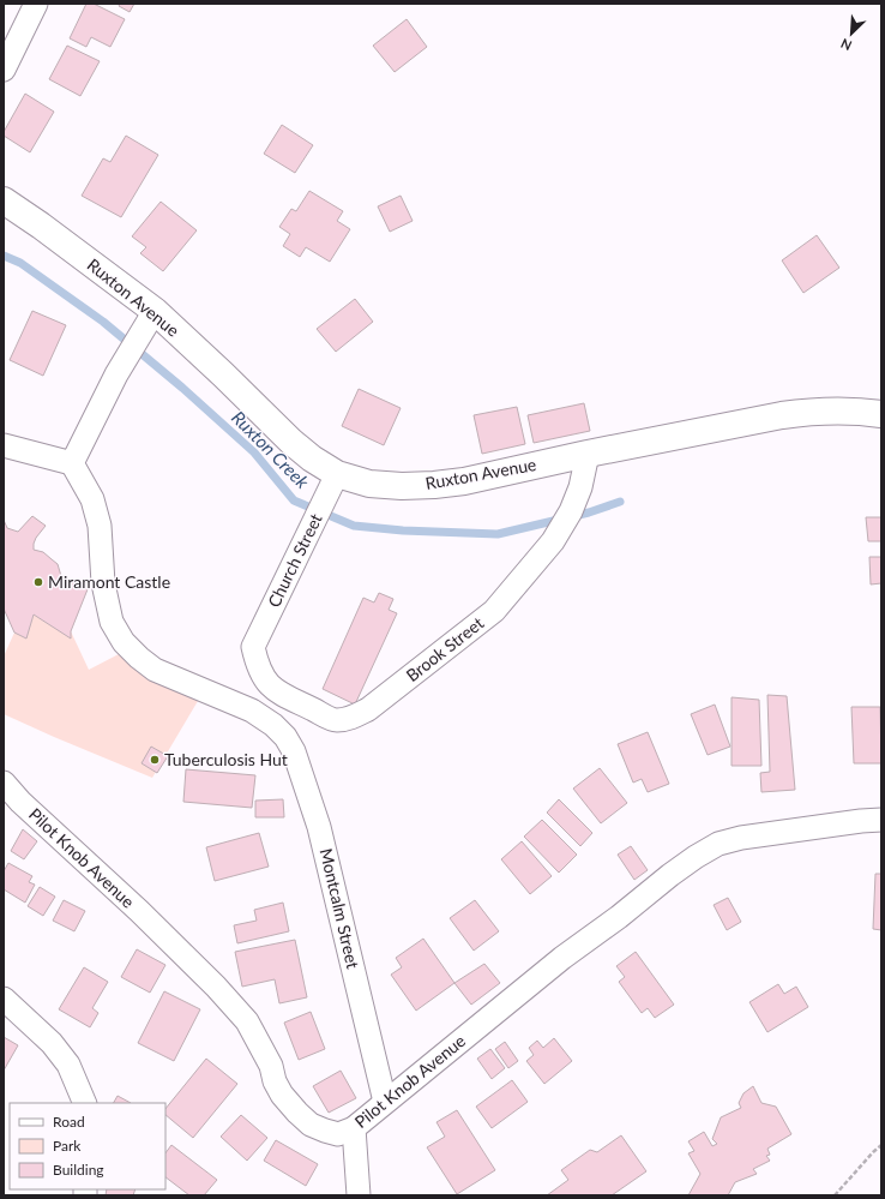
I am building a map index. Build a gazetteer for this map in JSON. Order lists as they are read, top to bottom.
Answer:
{
  "streets": {
    "street": [
      "Ruxton Avenue",
      "Church Street",
      "Brook Street",
      "Pilot Knob Avenue",
      "Montcalm Street"
    ]
  },
  "crossings": [
    ["Ruxton Avenue", "Church Street"],
    ["Ruxton Avenue", "Brook Street"],
    ["Church Street", "Brook Street"],
    ["Pilot Knob Avenue", "Montcalm Street"]
  ],
  "water": ["Ruxton Creek"],
  "places": ["Miramont Castle", "Tuberculosis Hut"],
  "legend": ["Road", "Park", "Building"],
  "north": "bottom left"
}
